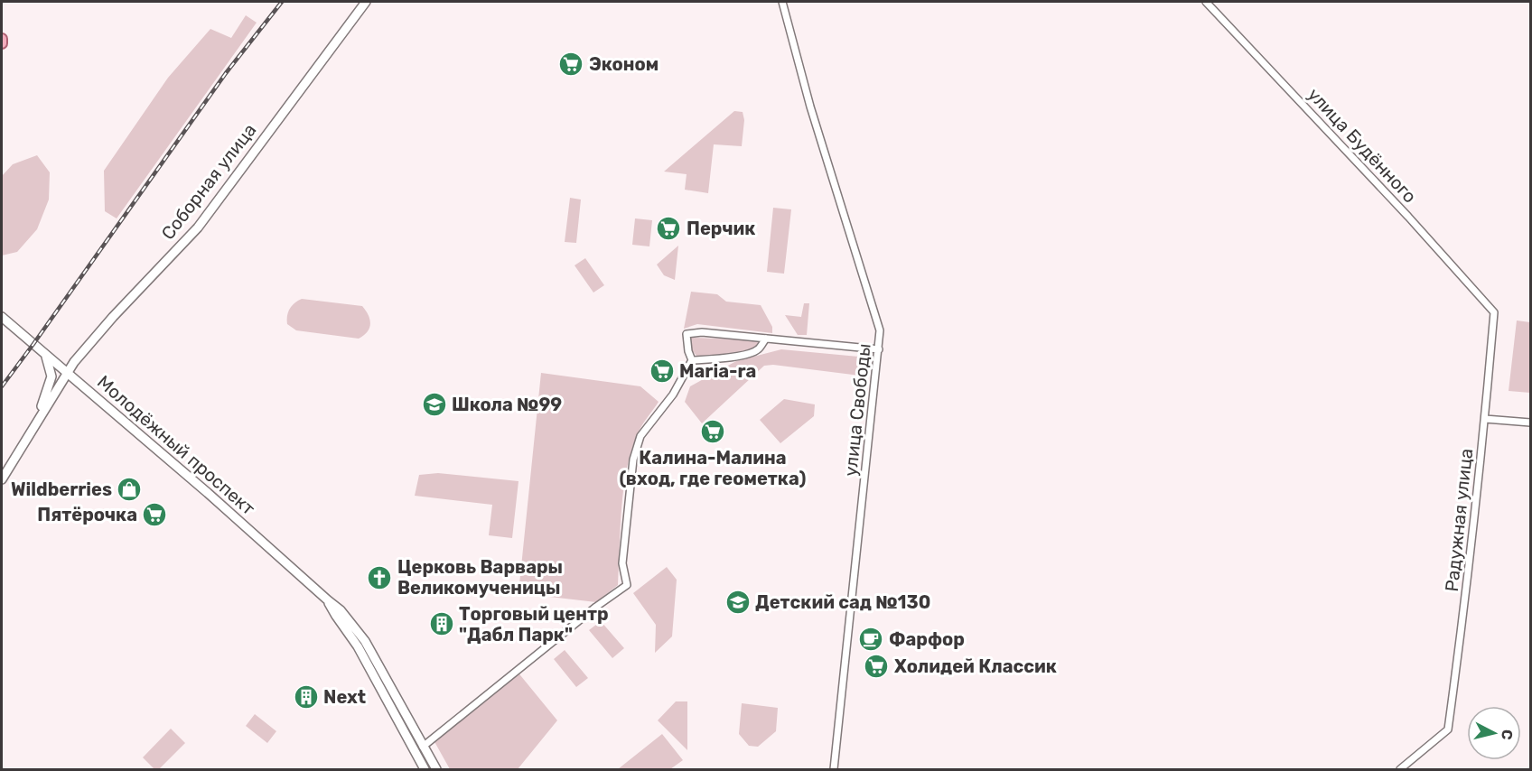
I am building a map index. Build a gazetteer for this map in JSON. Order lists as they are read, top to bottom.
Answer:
{
  "streets": {
    "main road": ["Соборная улица", "Молодёжный проспект"],
    "street": ["улица Будённого", "улица Свободы", "Радужная улица"]
  },
  "crossings": [
    ["улица Будённого", "Радужная улица"],
    ["Соборная улица", "Молодёжный проспект"]
  ],
  "places": {
    "supermarket": [
      "Эконом",
      "Перчик",
      "Maria-ra",
      "Калина-Малина (вход, где геометка)",
      "Пятёрочка",
      "Холидей Классик"
    ],
    "school or university": ["Школа №99", "Детский сад №130"],
    "shop": ["Wildberries"],
    "church": ["Церковь Варвары Великомученицы"],
    "building": ["Торговый центр \"Дабл Парк\"", "Next"],
    "cafe": ["Фарфор"]
  },
  "north": "right"
}
